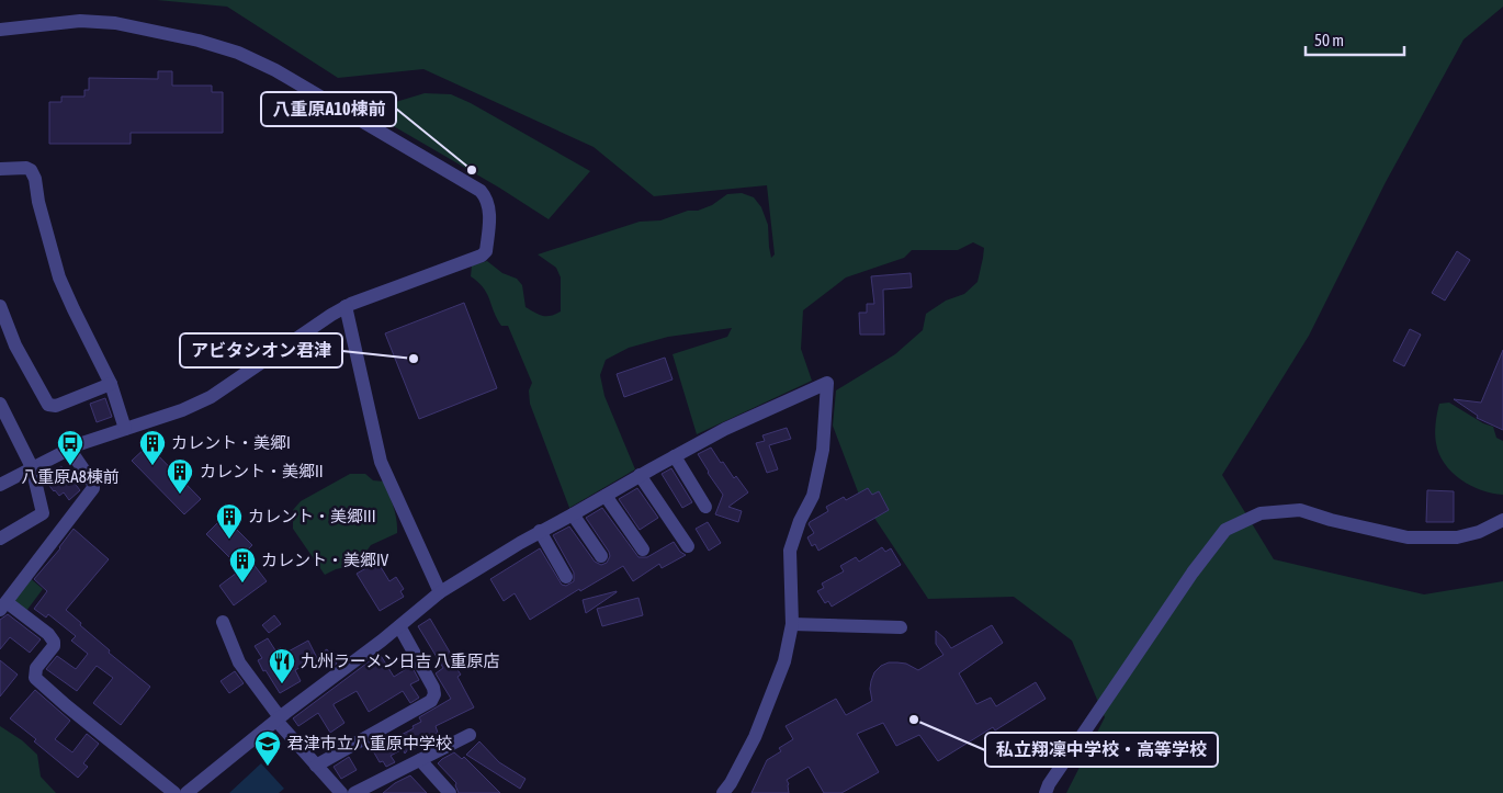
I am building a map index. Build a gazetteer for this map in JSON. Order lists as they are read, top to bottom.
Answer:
{
  "places": {
    "other": ["八重原A10棟前", "アビタシオン君津", "私立翔凜中学校・高等学校"],
    "bus stop": ["八重原A8棟前"],
    "building": [
      "カレント・美郷I",
      "カレント・美郷II",
      "カレント・美郷III",
      "カレント・美郷IV"
    ],
    "restaurant": ["九州ラーメン日吉 八重原店"],
    "school or university": ["君津市立八重原中学校"]
  },
  "scale_bar": "50 m"
}
